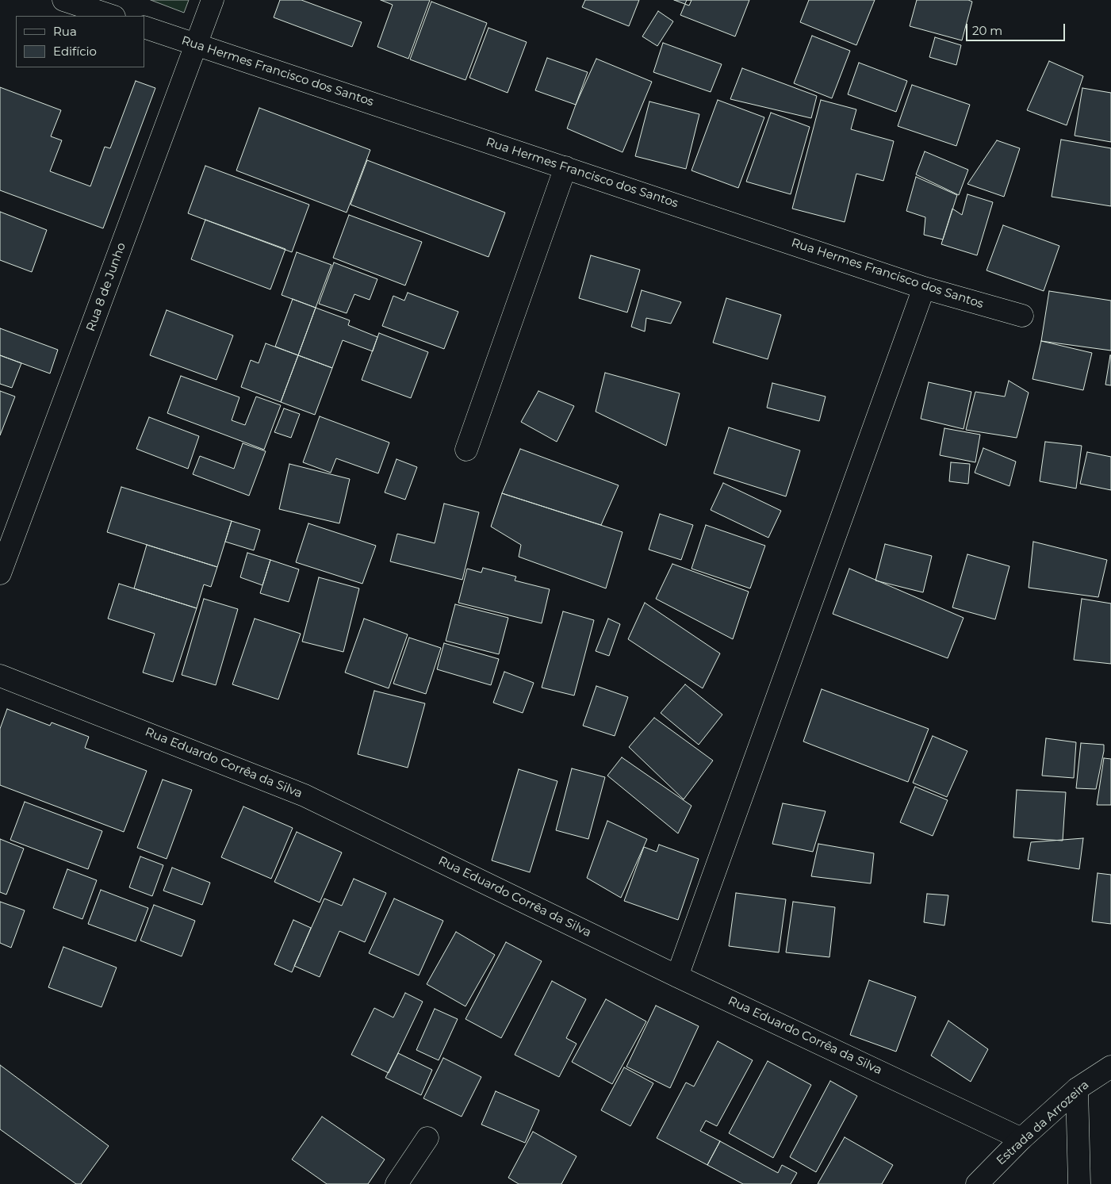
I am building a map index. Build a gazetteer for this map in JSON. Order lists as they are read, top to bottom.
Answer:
{
  "streets": {
    "street": [
      "Rua Hermes Francisco dos Santos",
      "Rua 8 de Junho",
      "Rua Eduardo Corrêa da Silva",
      "Estrada da Arrozeira"
    ]
  },
  "crossings": [
    ["Rua Hermes Francisco dos Santos", "Rua 8 de Junho"],
    ["Rua Eduardo Corrêa da Silva", "Estrada da Arrozeira"]
  ],
  "legend": ["Rua", "Edifício"],
  "scale_bar": "20 m"
}
